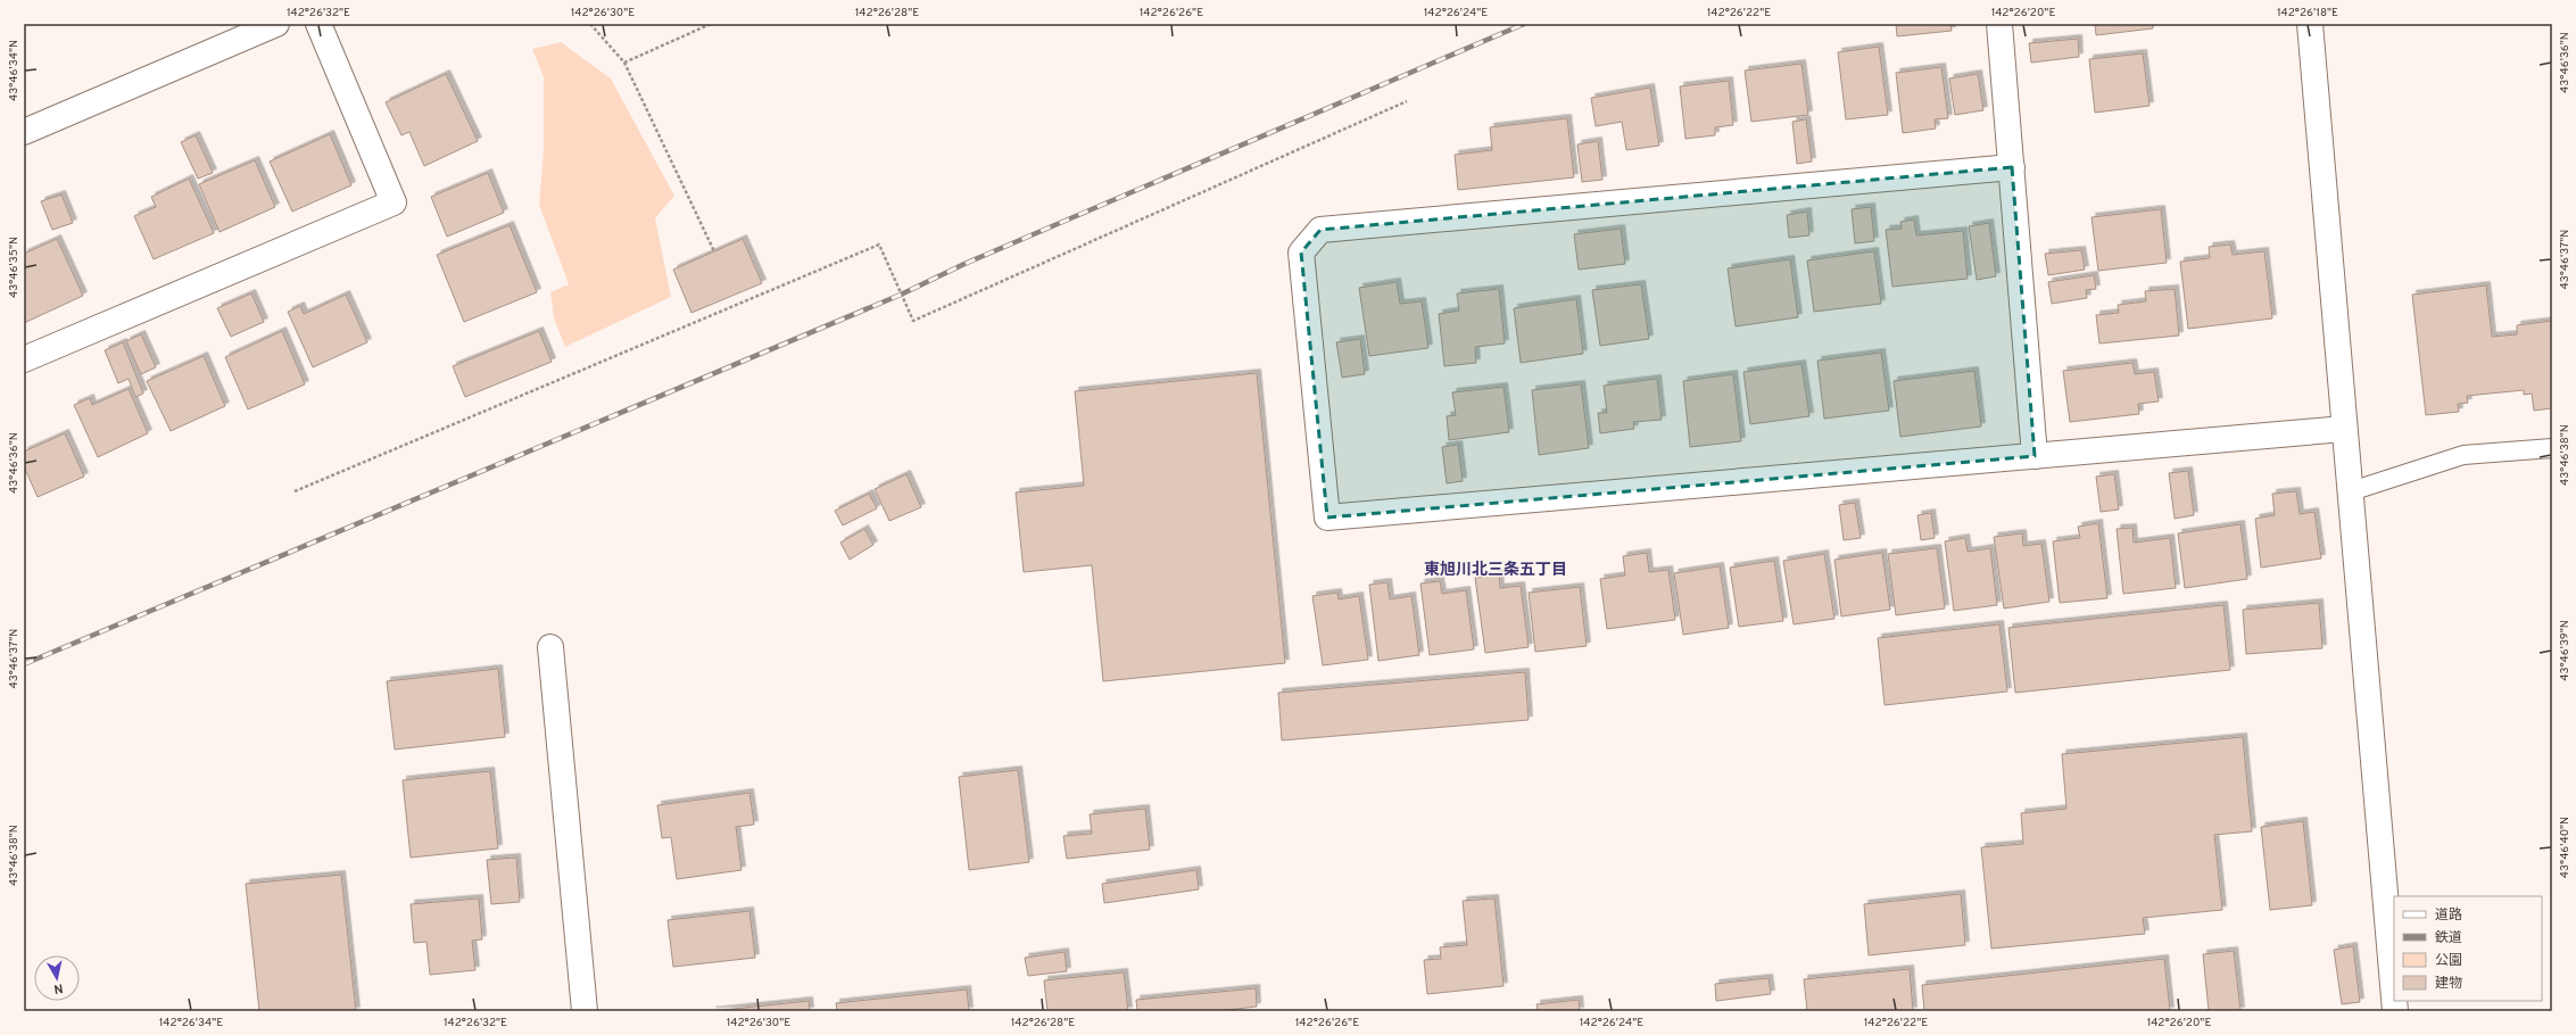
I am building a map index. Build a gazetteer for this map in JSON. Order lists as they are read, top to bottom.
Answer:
{
  "districts": ["東旭川北三条五丁目"],
  "legend": [
    "道路",
    "鉄道",
    "公園",
    "建物"
  ],
  "north": "bottom",
  "coordinates": [
    "142°26'32\"E",
    "142°26'30\"E",
    "142°26'28\"E",
    "142°26'26\"E",
    "142°26'24\"E",
    "142°26'22\"E",
    "142°26'20\"E",
    "142°26'18\"E",
    "43°46'36\"N",
    "43°46'34\"N",
    "43°46'37\"N",
    "43°46'35\"N",
    "43°46'38\"N",
    "43°46'39\"N",
    "43°46'40\"N",
    "142°26'34\"E"
  ]
}
